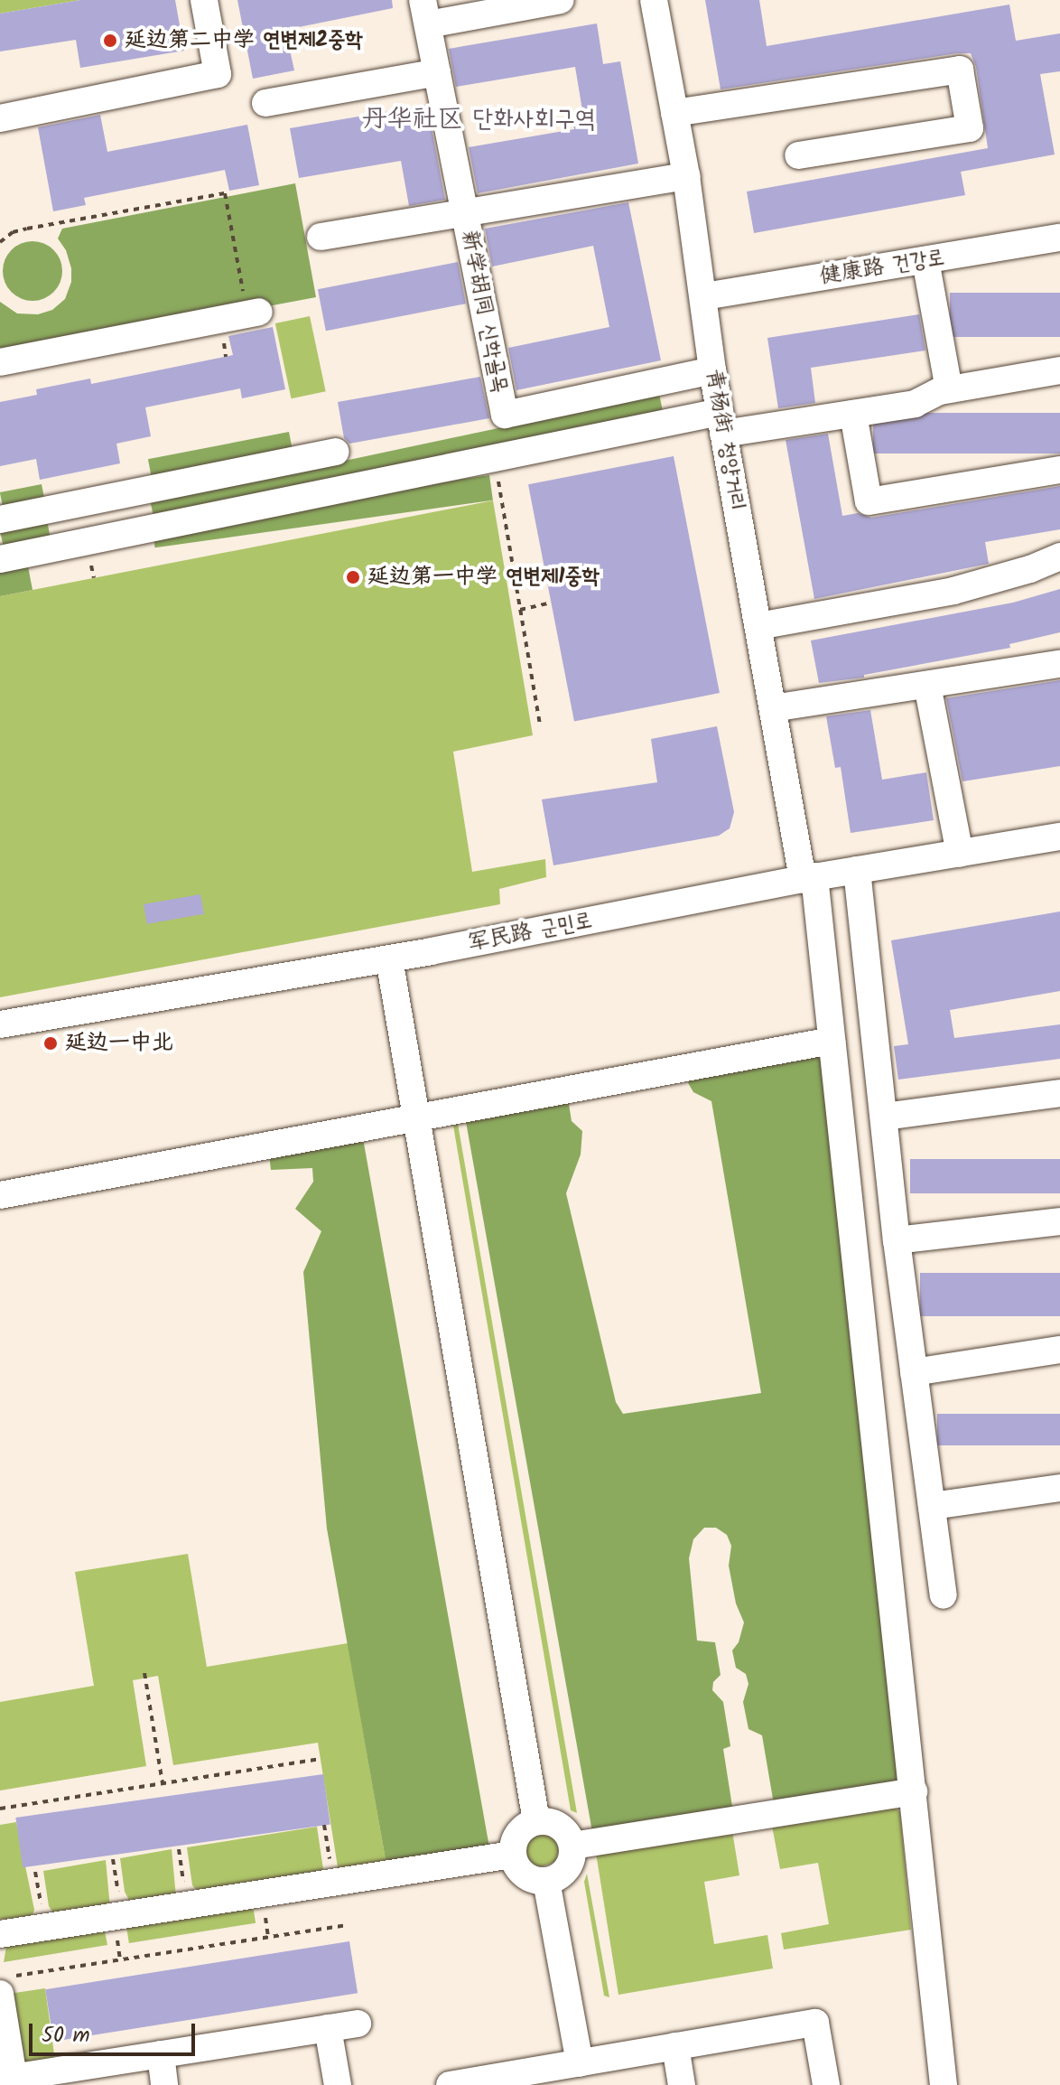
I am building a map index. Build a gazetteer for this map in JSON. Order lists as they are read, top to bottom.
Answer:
{
  "streets": {
    "street": [
      "健康路 건강로",
      "新学胡同 신학골목",
      "青杨街 청양거리",
      "军民路 군민로"
    ]
  },
  "crossings": [
    ["健康路 건강로", "青杨街 청양거리"],
    ["新学胡同 신학골목", "青杨街 청양거리"],
    ["青杨街 청양거리", "军民路 군민로"]
  ],
  "districts": ["丹华社区 단화사회구역"],
  "places": ["延边第二中学 연변제2중학", "延边第一中学 연변제1중학", "延边一中北"],
  "scale_bar": "50 m"
}
